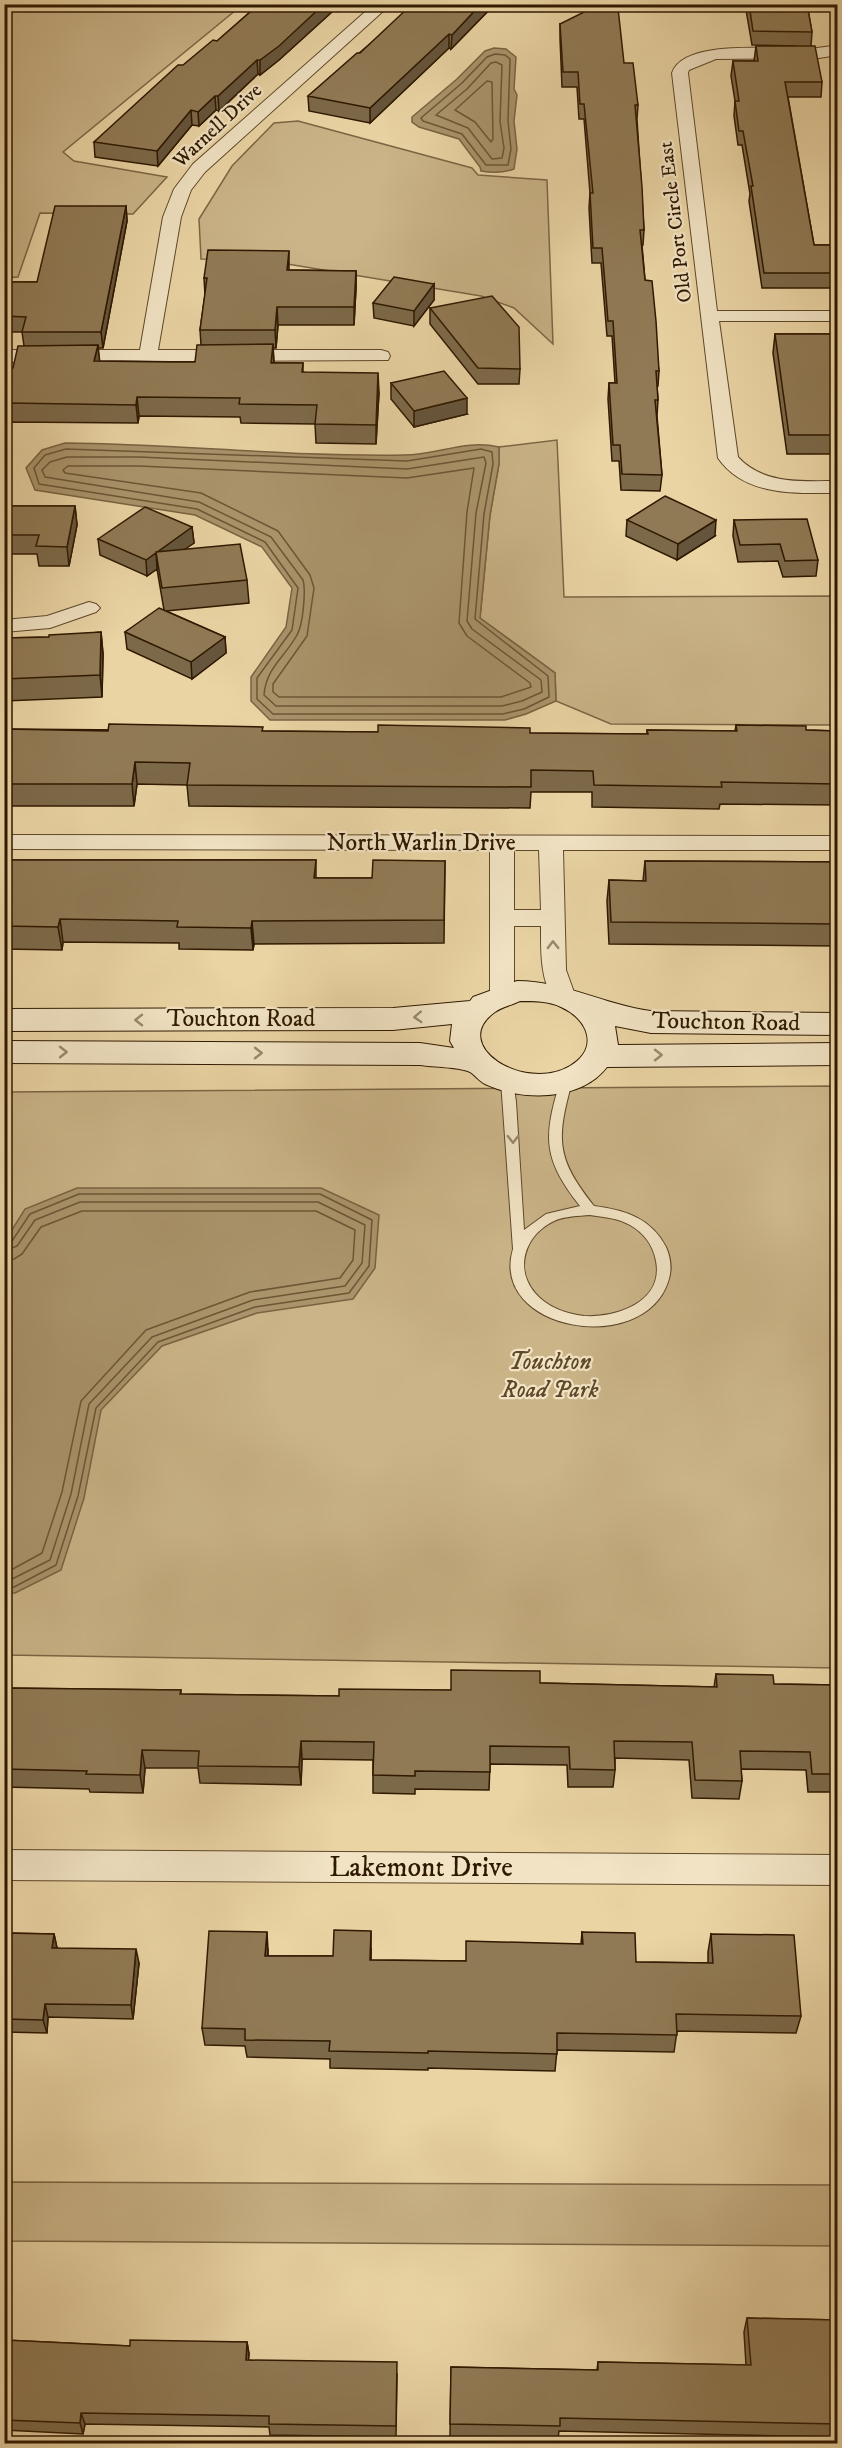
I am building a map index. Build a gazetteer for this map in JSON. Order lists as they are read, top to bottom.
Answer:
{
  "streets": {
    "street": [
      "Warnell Drive",
      "Old Port Circle East",
      "North Warlin Drive",
      "Touchton Road",
      "Lakemont Drive"
    ]
  },
  "parks": ["Touchton Road Park"]
}
